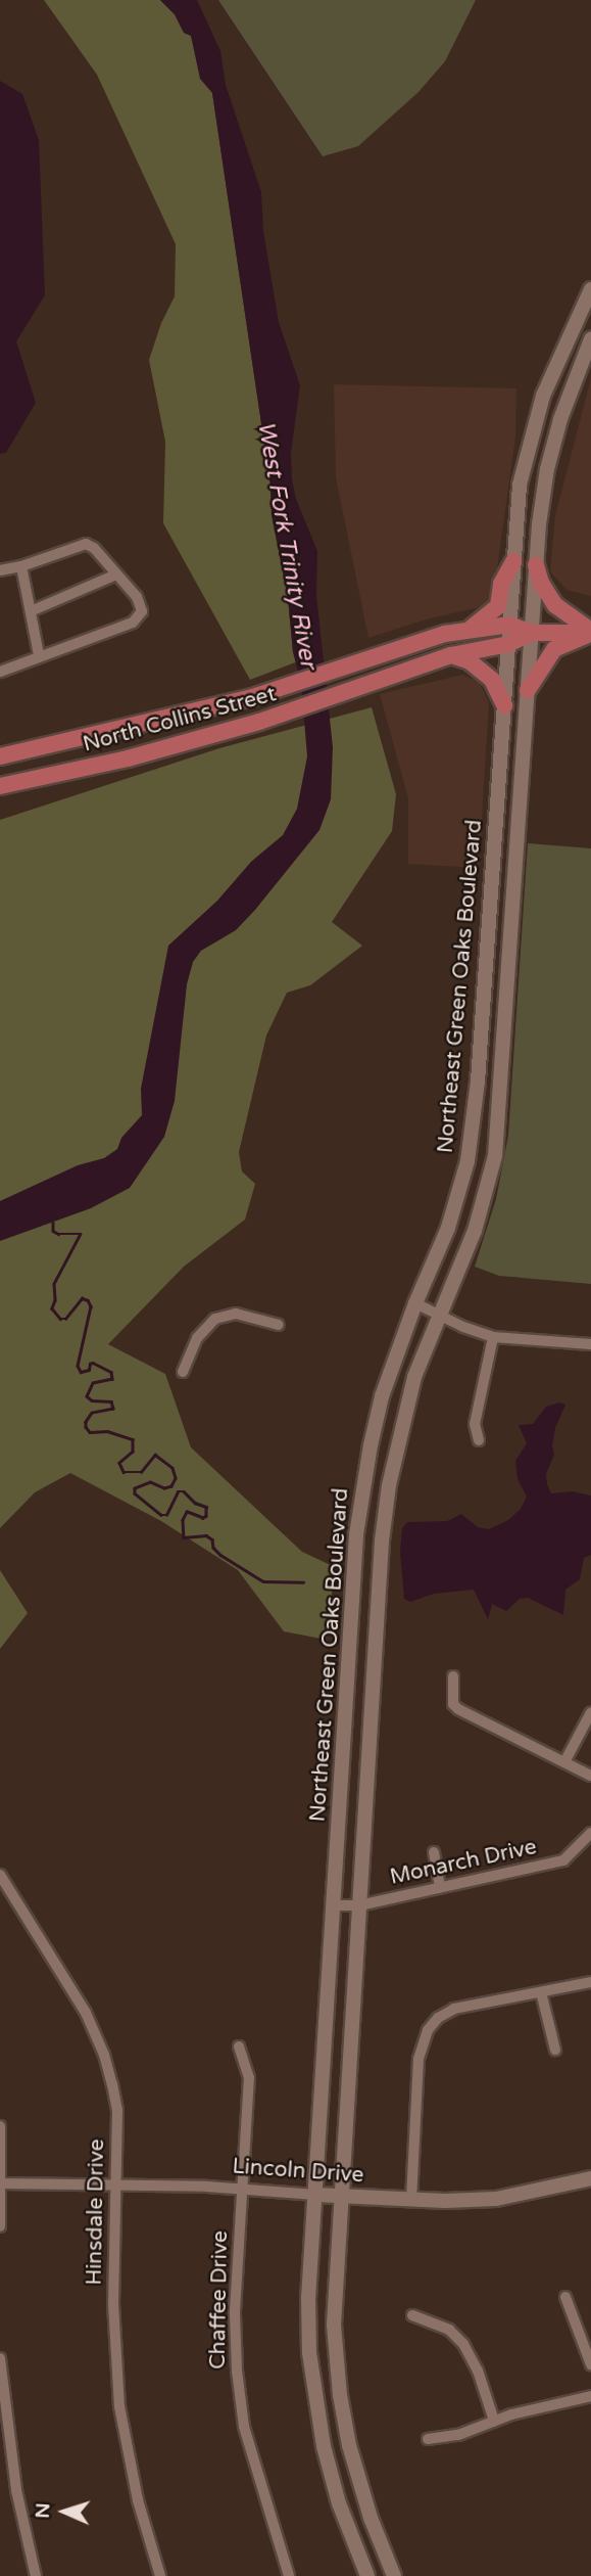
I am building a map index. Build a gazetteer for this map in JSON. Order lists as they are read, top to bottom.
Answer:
{
  "streets": {
    "main road": ["North Collins Street", "Northeast Green Oaks Boulevard", "Lincoln Drive"],
    "street": ["Monarch Drive", "Hinsdale Drive", "Chaffee Drive"]
  },
  "crossings": [
    ["North Collins Street", "Northeast Green Oaks Boulevard"],
    ["Northeast Green Oaks Boulevard", "Monarch Drive"],
    ["Northeast Green Oaks Boulevard", "Lincoln Drive"],
    ["Lincoln Drive", "Hinsdale Drive"],
    ["Lincoln Drive", "Chaffee Drive"]
  ],
  "water": ["West Fork Trinity River"],
  "north": "left"
}
